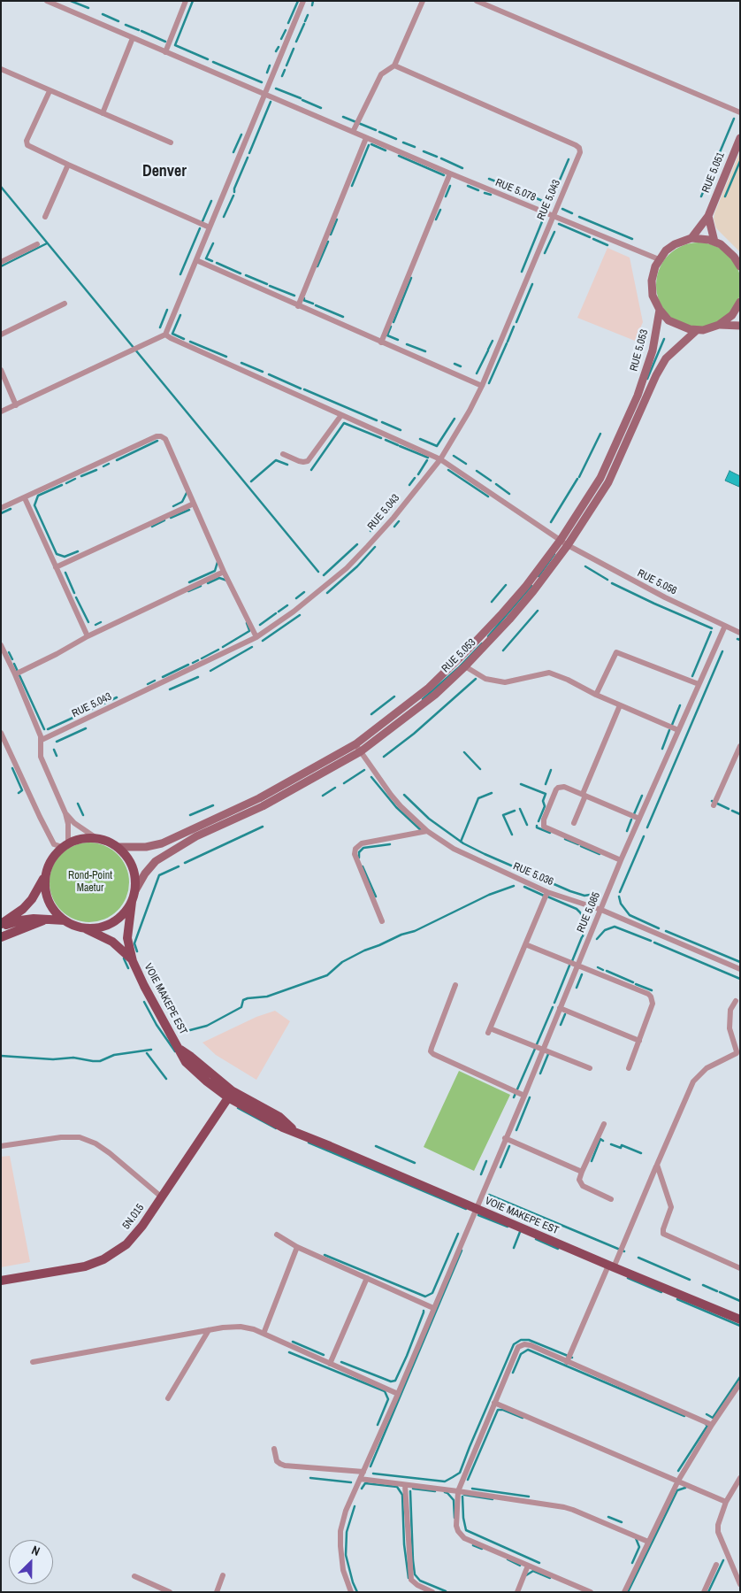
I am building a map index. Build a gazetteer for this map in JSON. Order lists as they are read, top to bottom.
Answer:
{
  "streets": {
    "main road": [
      "RUE 5.051",
      "RUE 5.053",
      "VOIE MAKEPE EST",
      "5N.015"
    ],
    "street": [
      "RUE 5.078",
      "RUE 5.043",
      "RUE 5.056",
      "RUE 5.036",
      "RUE 5.085"
    ]
  },
  "crossings": [
    ["RUE 5.078", "RUE 5.043"],
    ["RUE 5.043", "RUE 5.056"],
    ["RUE 5.053", "RUE 5.056"],
    ["RUE 5.053", "RUE 5.036"],
    ["RUE 5.056", "RUE 5.085"],
    ["RUE 5.036", "RUE 5.085"],
    ["RUE 5.085", "VOIE MAKEPE EST"],
    ["VOIE MAKEPE EST", "5N.015"]
  ],
  "districts": ["Denver"],
  "parks": ["Rond-Point Maetur"],
  "north": "top right"
}
